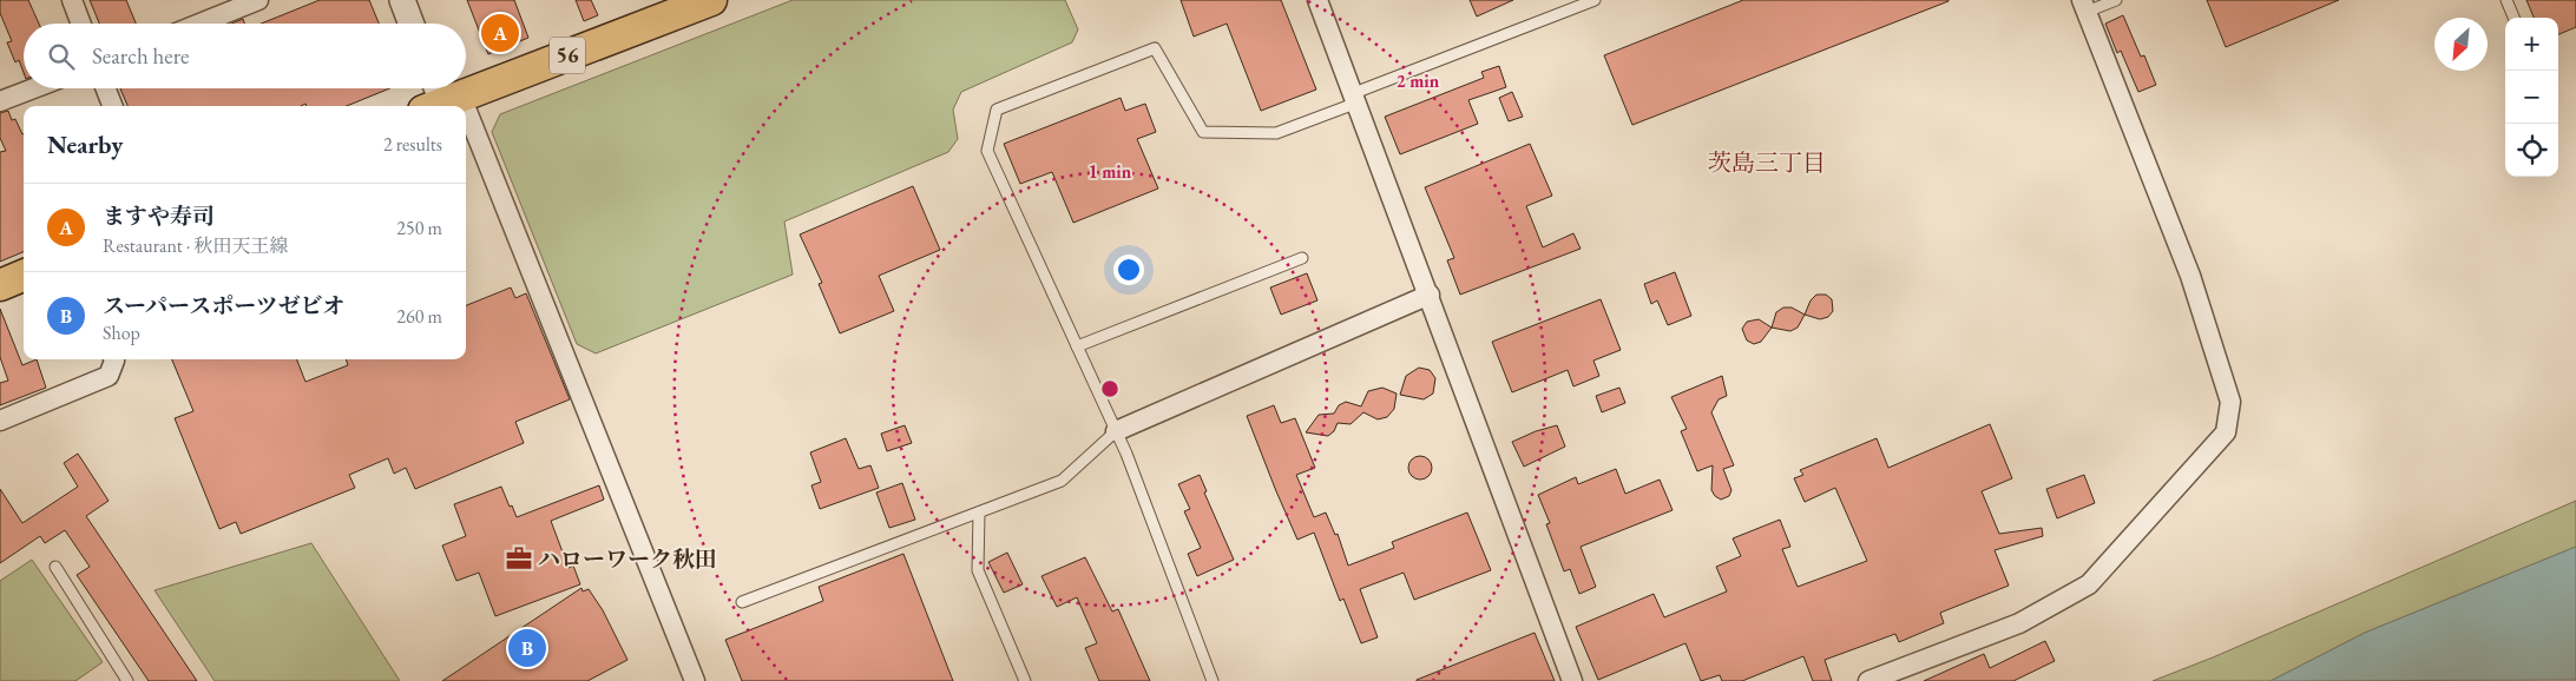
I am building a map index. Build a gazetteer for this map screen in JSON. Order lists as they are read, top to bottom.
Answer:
{
  "streets": {
    "main road": ["56"]
  },
  "districts": ["茨島三丁目"],
  "places": {
    "office": ["ハローワーク秋田"]
  },
  "north": "bottom left",
  "page": {
    "pins": ["A", "B"],
    "map_buttons": ["+", "−"],
    "search": "Search here",
    "heading": ["Nearby", "2 results"],
    "list": [
      {
        "mark": "A",
        "name": "ますや寿司",
        "note": "Restaurant · 秋田天王線",
        "value": "250 m"
      },
      {
        "mark": "B",
        "name": "スーパースポーツゼビオ",
        "note": "Shop",
        "value": "260 m"
      }
    ]
  },
  "rings": ["2 min", "1 min"]
}
